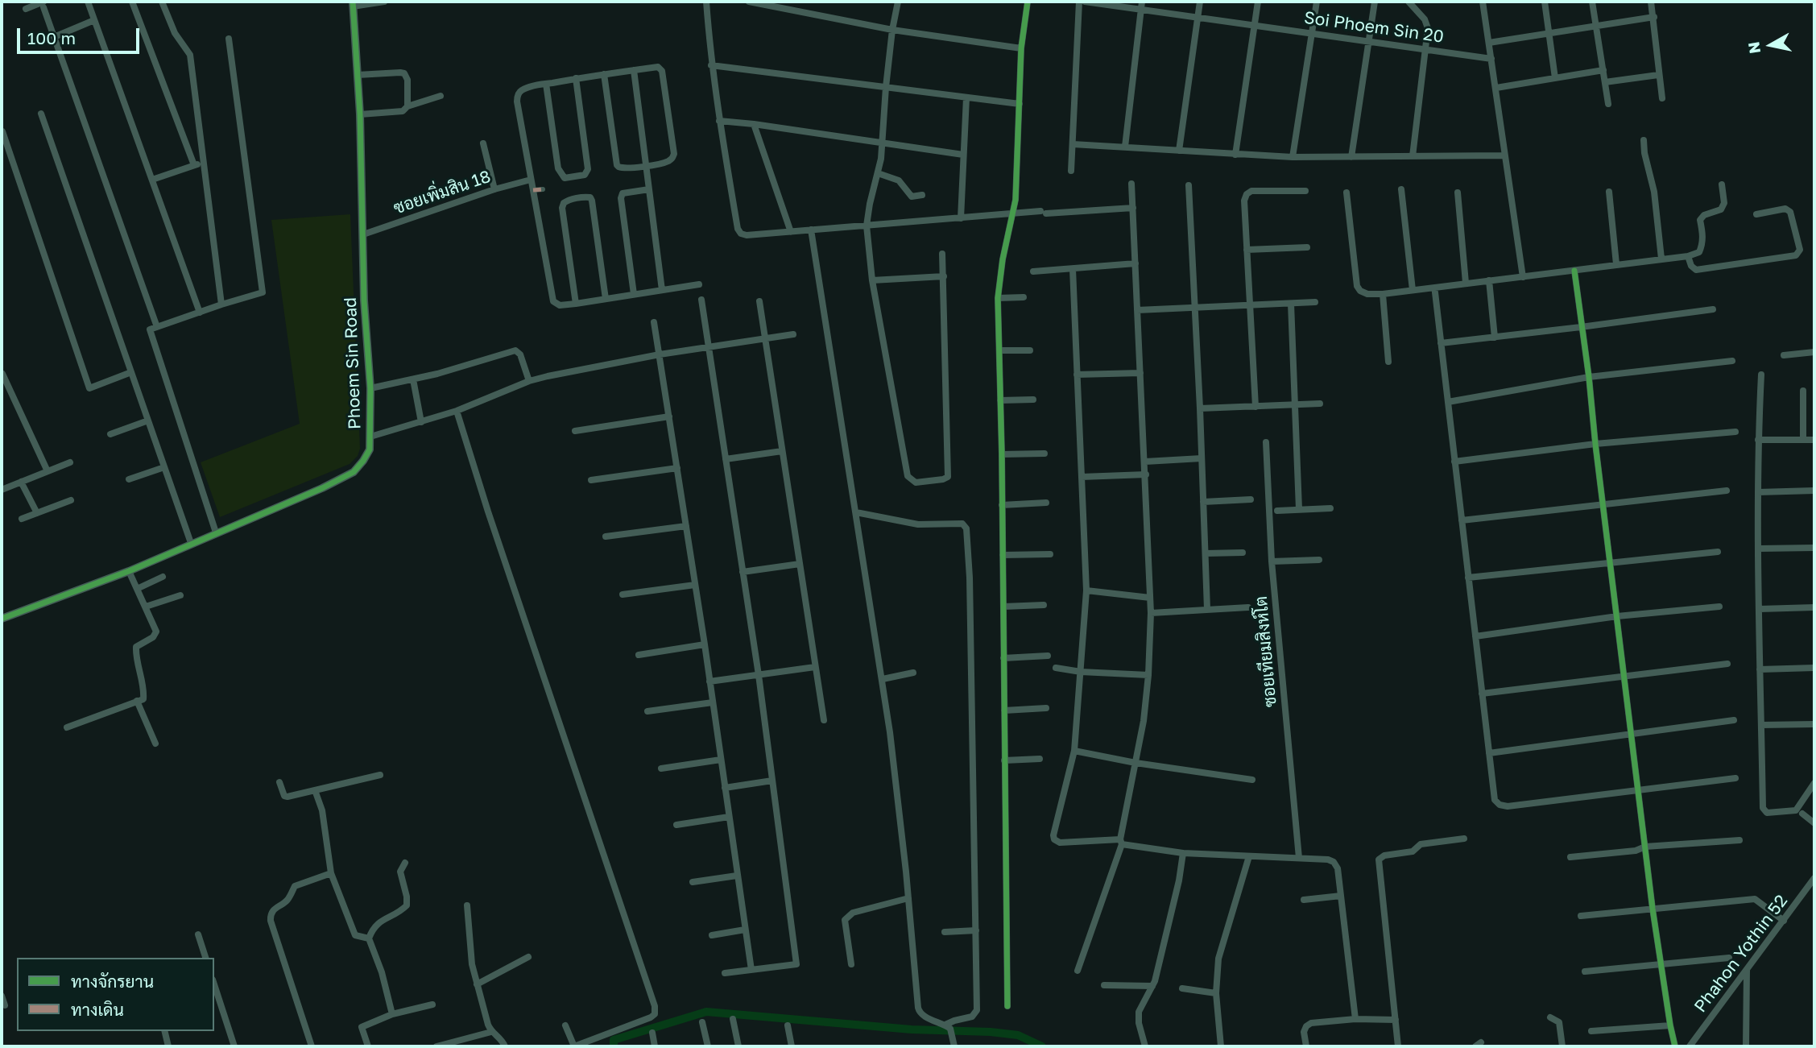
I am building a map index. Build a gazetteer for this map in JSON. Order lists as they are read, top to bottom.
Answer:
{
  "streets": {
    "street": [
      "Soi Phoem Sin 20",
      "ซอยเพิ่มสิน 18",
      "Phoem Sin Road",
      "ซอยเทียมสิงห์โต",
      "Phahon Yothin 52"
    ]
  },
  "crossings": [
    ["ซอยเพิ่มสิน 18", "Phoem Sin Road"]
  ],
  "legend": ["ทางจักรยาน", "ทางเดิน"],
  "scale_bar": "100 m",
  "north": "left"
}
